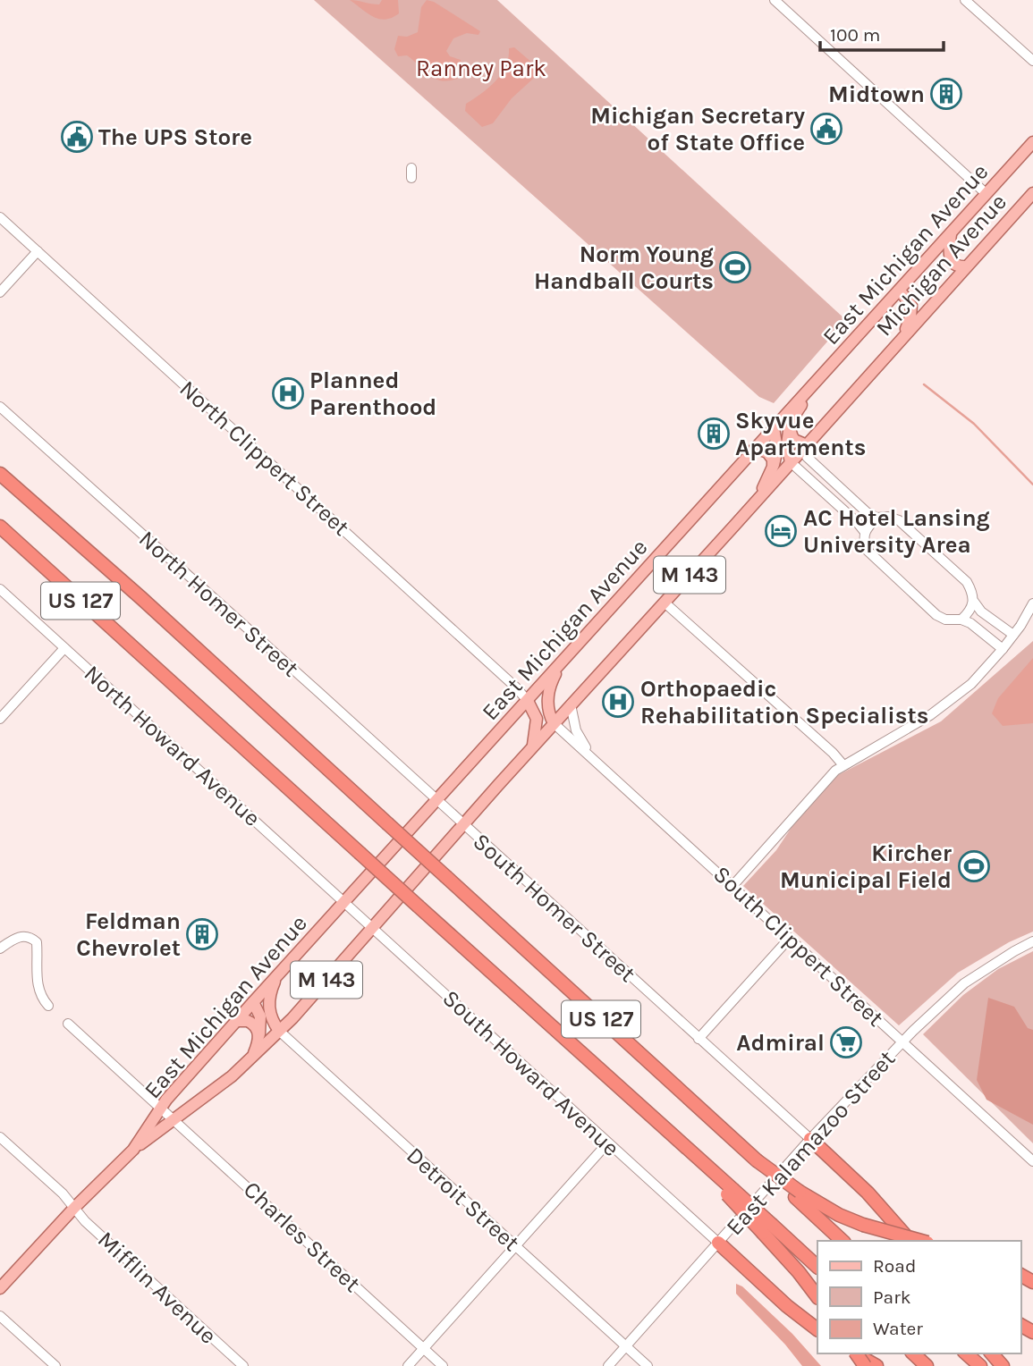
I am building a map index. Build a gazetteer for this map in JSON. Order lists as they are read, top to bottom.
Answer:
{
  "streets": {
    "highway": ["US 127"],
    "main road": ["East Michigan Avenue", "Michigan Avenue", "M 143"],
    "street": [
      "North Clippert Street",
      "North Homer Street",
      "North Howard Avenue",
      "South Homer Street",
      "South Clippert Street",
      "South Howard Avenue",
      "East Kalamazoo Street",
      "Detroit Street",
      "Charles Street",
      "Mifflin Avenue"
    ]
  },
  "crossings": [
    ["East Michigan Avenue", "Michigan Avenue"],
    ["East Michigan Avenue", "North Clippert Street"],
    ["East Michigan Avenue", "North Homer Street"],
    ["East Michigan Avenue", "North Howard Avenue"],
    ["East Michigan Avenue", "South Homer Street"],
    ["East Michigan Avenue", "South Clippert Street"],
    ["East Michigan Avenue", "South Howard Avenue"],
    ["East Michigan Avenue", "Detroit Street"],
    ["East Michigan Avenue", "Charles Street"],
    ["East Michigan Avenue", "Mifflin Avenue"],
    ["North Homer Street", "South Homer Street"],
    ["North Howard Avenue", "South Howard Avenue"],
    ["South Homer Street", "East Kalamazoo Street"],
    ["South Clippert Street", "East Kalamazoo Street"],
    ["South Howard Avenue", "East Kalamazoo Street"],
    ["East Kalamazoo Street", "Detroit Street"]
  ],
  "parks": ["Ranney Park"],
  "places": {
    "building": ["Midtown", "Skyvue Apartments", "Feldman Chevrolet"],
    "public building": ["Michigan Secretary of State Office", "The UPS Store"],
    "sports": ["Norm Young Handball Courts", "Kircher Municipal Field"],
    "hospital": ["Planned Parenthood", "Orthopaedic Rehabilitation Specialists"],
    "hotel": ["AC Hotel Lansing University Area"],
    "supermarket": ["Admiral"]
  },
  "legend": ["Road", "Park", "Water"],
  "scale_bar": "100 m"
}
